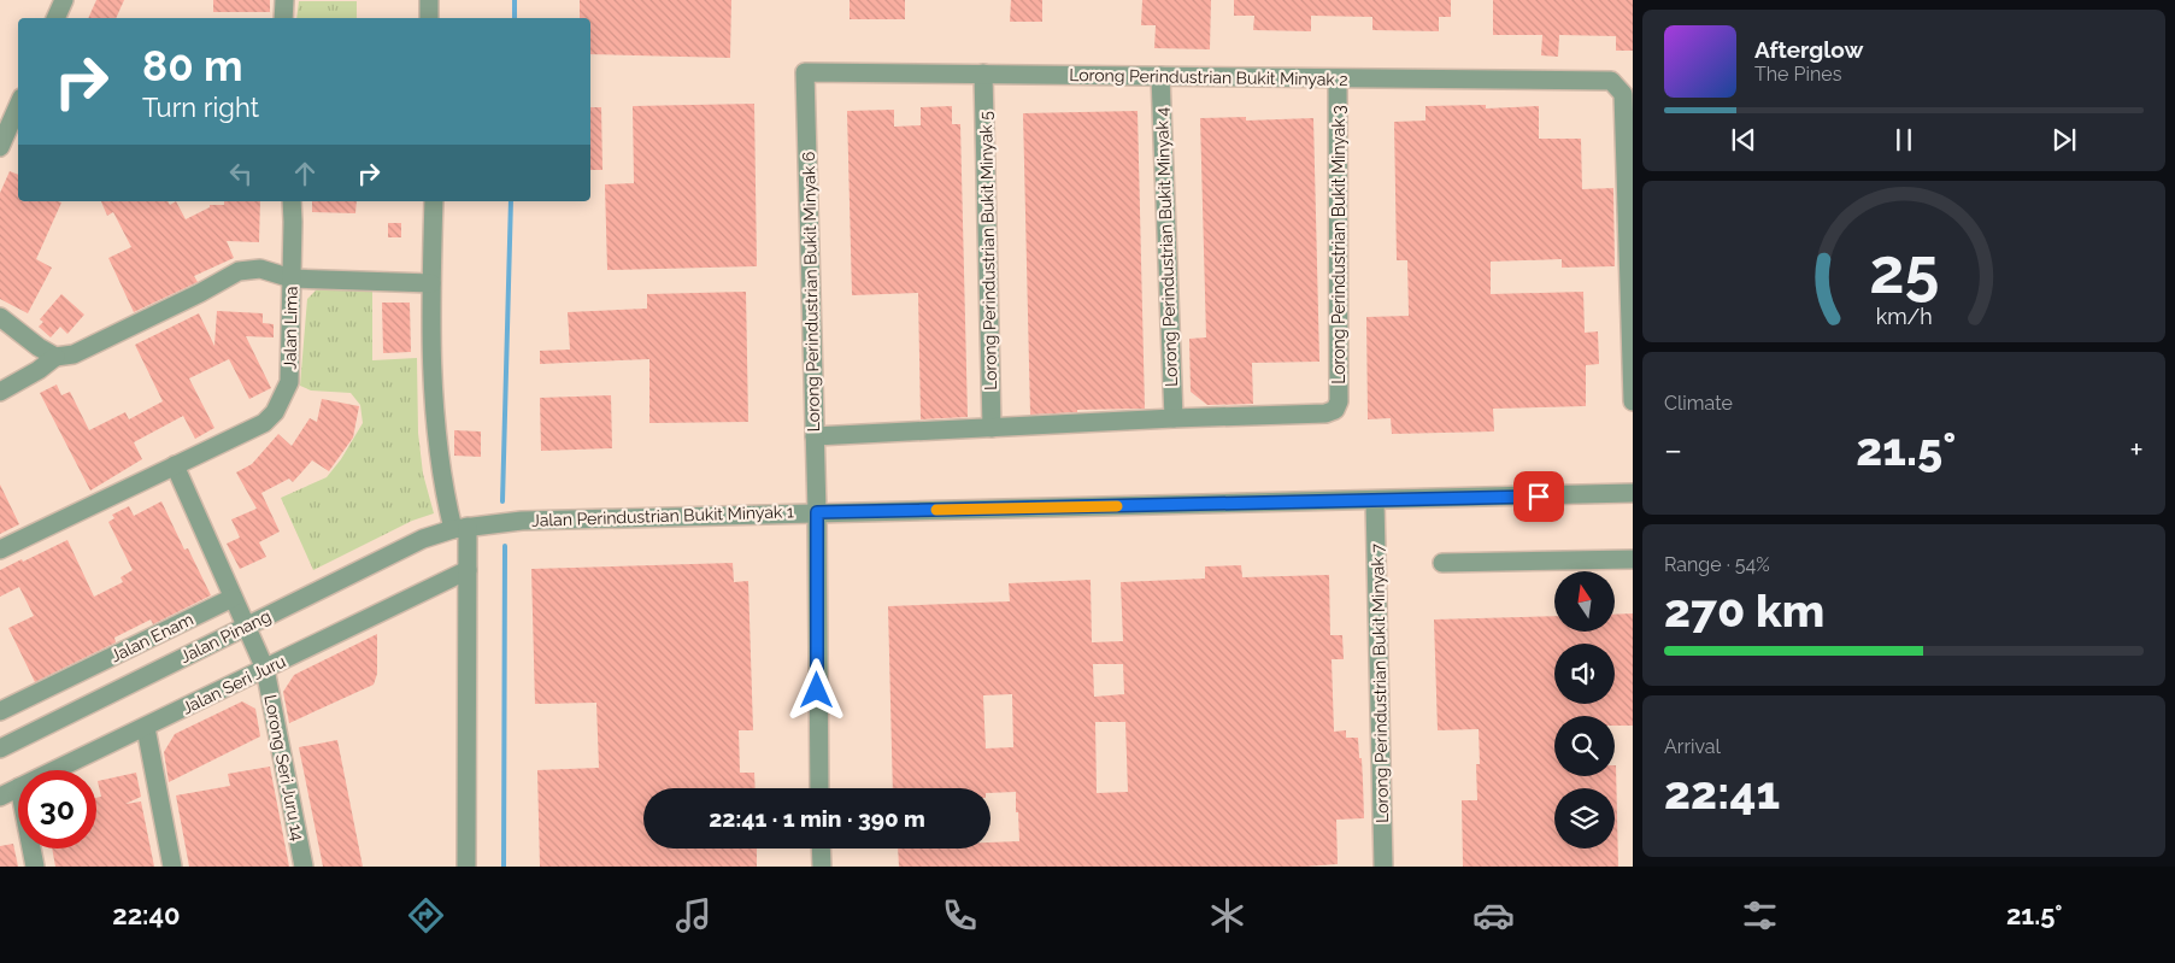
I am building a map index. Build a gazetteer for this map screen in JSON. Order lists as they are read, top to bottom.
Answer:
{
  "streets": {
    "street": [
      "Lorong Perindustrian Bukit Minyak 2",
      "Lorong Perindustrian Bukit Minyak 3",
      "Lorong Perindustrian Bukit Minyak 4",
      "Lorong Perindustrian Bukit Minyak 5",
      "Lorong Perindustrian Bukit Minyak 6",
      "Jalan Lima",
      "Jalan Perindustrian Bukit Minyak 1",
      "Jalan Pinang",
      "Jalan Enam",
      "Lorong Perindustrian Bukit Minyak 7",
      "Jalan Seri Juru",
      "Lorong Seri Juru 14"
    ]
  },
  "crossings": [
    ["Lorong Perindustrian Bukit Minyak 2", "Lorong Perindustrian Bukit Minyak 3"],
    ["Lorong Perindustrian Bukit Minyak 2", "Lorong Perindustrian Bukit Minyak 4"],
    ["Lorong Perindustrian Bukit Minyak 2", "Lorong Perindustrian Bukit Minyak 5"],
    ["Lorong Perindustrian Bukit Minyak 2", "Lorong Perindustrian Bukit Minyak 6"],
    ["Lorong Perindustrian Bukit Minyak 3", "Lorong Perindustrian Bukit Minyak 4"],
    ["Lorong Perindustrian Bukit Minyak 6", "Jalan Perindustrian Bukit Minyak 1"],
    ["Jalan Perindustrian Bukit Minyak 1", "Jalan Pinang"],
    ["Jalan Perindustrian Bukit Minyak 1", "Lorong Perindustrian Bukit Minyak 7"],
    ["Jalan Seri Juru", "Lorong Seri Juru 14"]
  ],
  "north": "top",
  "page": {
    "turn": ["80 m", "Turn right"],
    "song": ["Afterglow", "The Pines"],
    "tile": [
      "Climate",
      ["Range · 54%", "270 km"],
      ["Arrival", "22:41"]
    ],
    "heat": ["−", "21.5°", "+"],
    "limit": "30",
    "trip": "22:41 · 1 min · 390 m",
    "tabs": ["22:40", "21.5°"],
    "gauge": ["25", "km/h"]
  }
}
